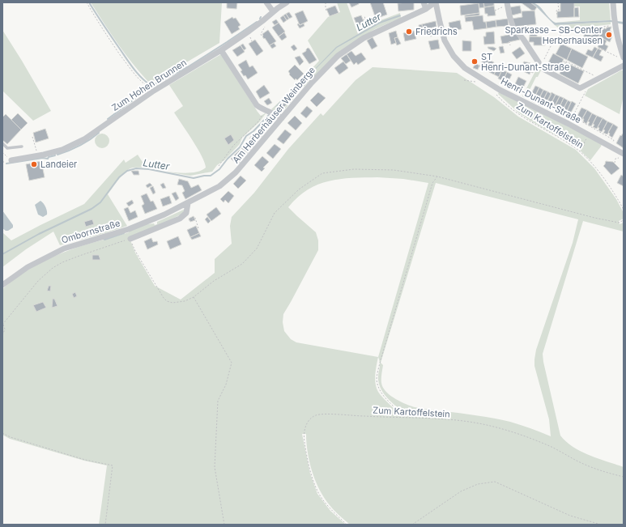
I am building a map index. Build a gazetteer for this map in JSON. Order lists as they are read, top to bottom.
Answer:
{
  "streets": {
    "street": [
      "Zum Hohen Brunnen",
      "Henri-Dunant-Straße",
      "Am Herberhäuser Weinberge",
      "Ombornstraße"
    ],
    "path": ["Zum Kartoffelstein"]
  },
  "crossings": [
    ["Henri-Dunant-Straße", "Am Herberhäuser Weinberge"],
    ["Henri-Dunant-Straße", "Zum Kartoffelstein"],
    ["Am Herberhäuser Weinberge", "Ombornstraße"]
  ],
  "water": ["Lutter"],
  "places": [
    "Friedrichs",
    "Sparkasse – SB-Center Herberhausen",
    "ST Henri-Dunant-Straße",
    "Landeier"
  ]
}
